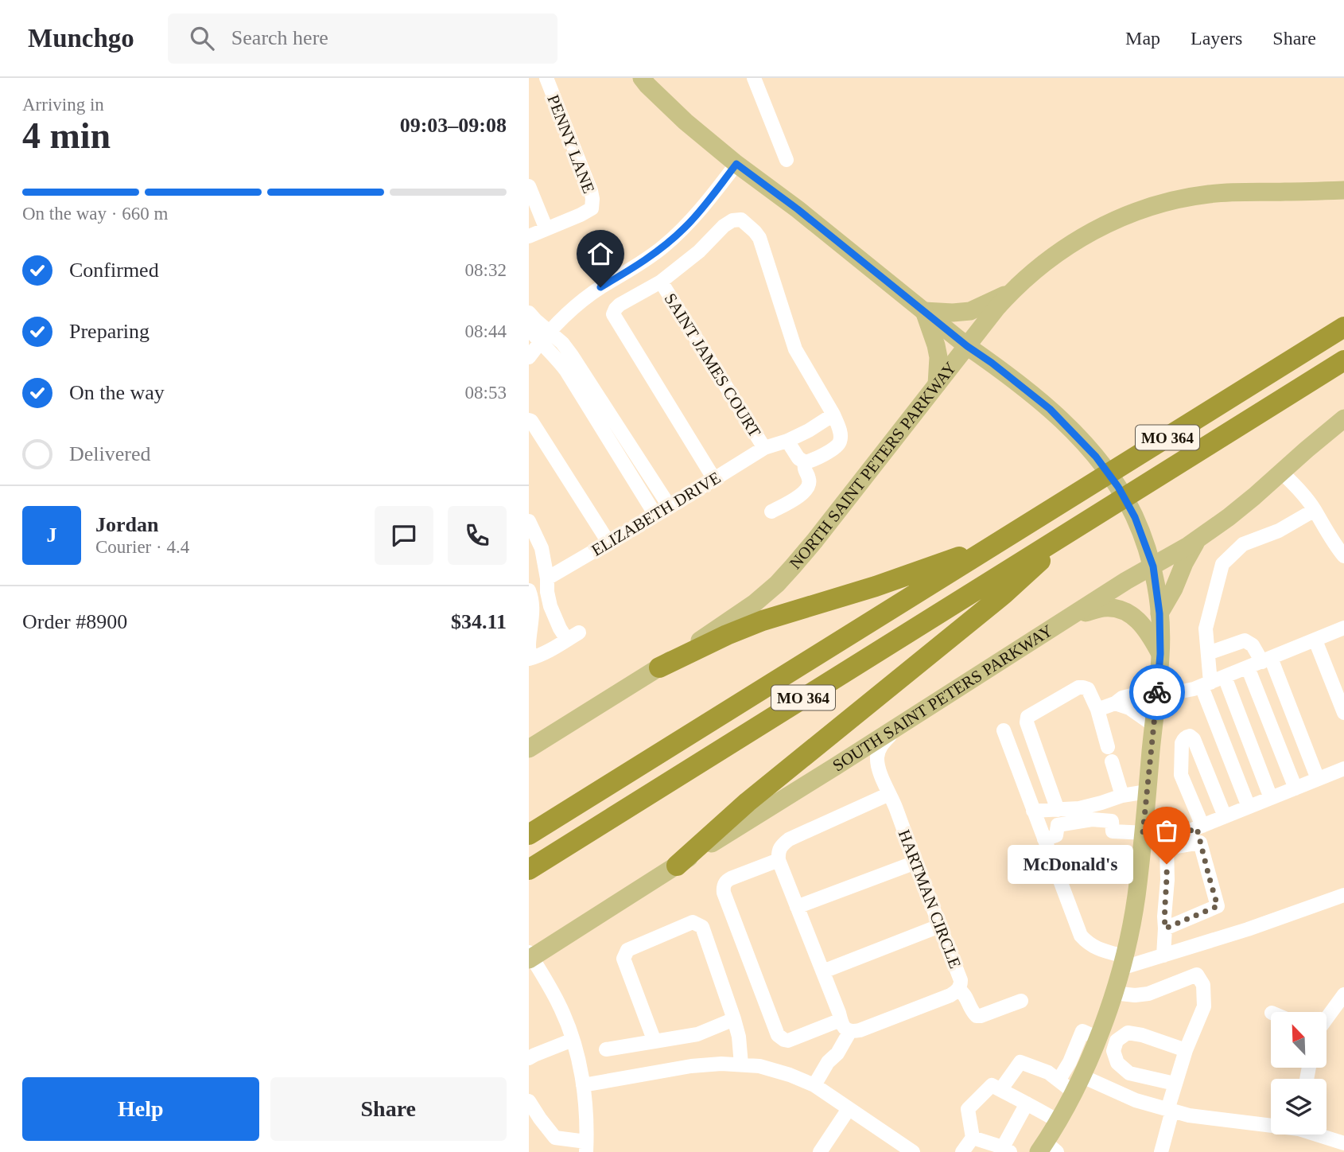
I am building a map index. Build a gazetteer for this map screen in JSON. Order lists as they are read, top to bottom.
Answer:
{
  "streets": {
    "highway": ["MO 364"],
    "main road": ["NORTH SAINT PETERS PARKWAY", "SOUTH SAINT PETERS PARKWAY"],
    "street": [
      "PENNY LANE",
      "SAINT JAMES COURT",
      "ELIZABETH DRIVE",
      "HARTMAN CIRCLE"
    ]
  },
  "crossings": [
    ["SAINT JAMES COURT", "ELIZABETH DRIVE"]
  ],
  "places": ["McDonald's"],
  "north": "top left",
  "page": {
    "header": "Munchgo",
    "search": "Search here",
    "nav": ["Map", "Layers", "Share"],
    "heading": ["4 min", "Arriving in", "09:03–09:08"],
    "panel": [
      "Jordan",
      "Courier · 4.4",
      "Order #8900",
      "$34.11"
    ],
    "bar": "On the way · 660 m",
    "list": [
      ["Confirmed", "08:32"],
      ["Preparing", "08:44"],
      ["On the way", "08:53"],
      "Delivered"
    ],
    "round": "J",
    "bubble": "McDonald's",
    "buttons": ["Help", "Share"]
  }
}
